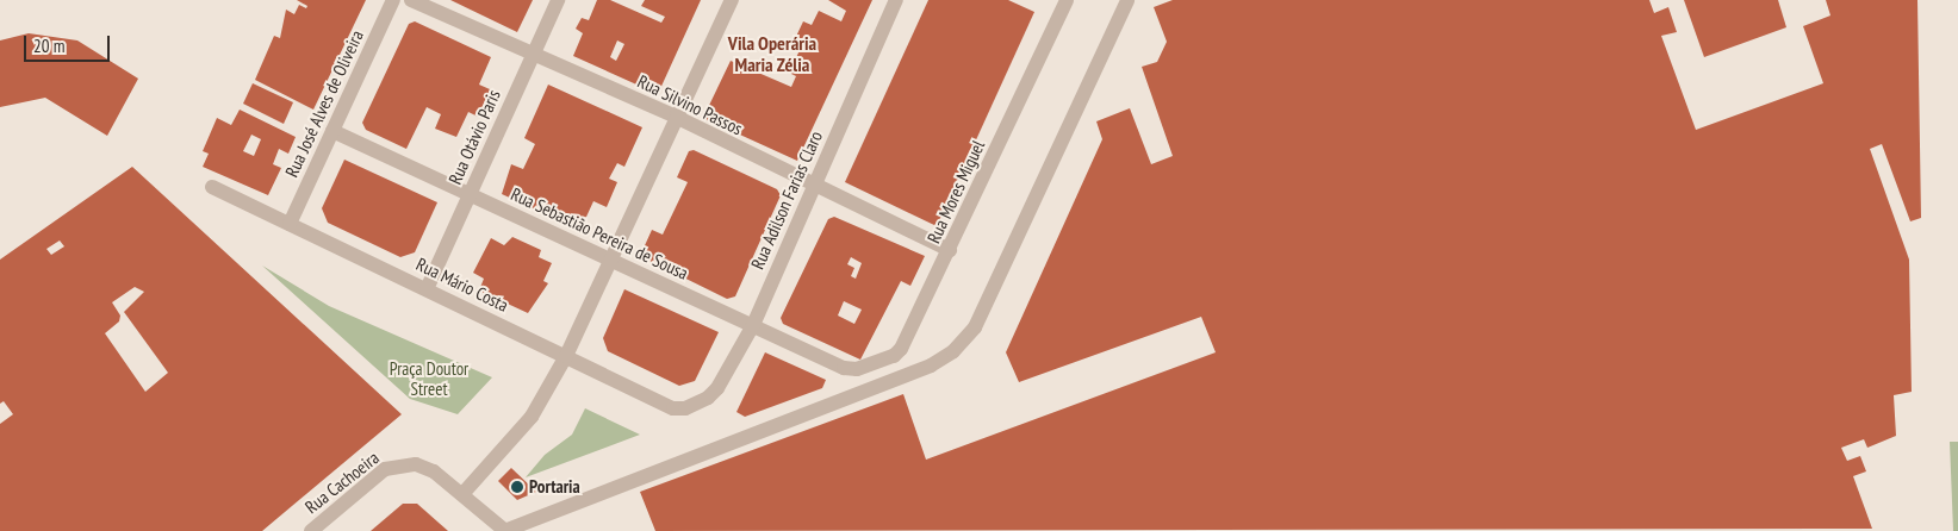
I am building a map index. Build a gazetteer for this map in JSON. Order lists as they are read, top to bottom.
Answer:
{
  "streets": {
    "street": [
      "Rua José Alves de Oliveira",
      "Rua Silvino Passos",
      "Rua Otávio Paris",
      "Rua Mores Miguel",
      "Rua Adilson Farias Claro",
      "Rua Sebastião Pereira de Sousa",
      "Rua Mário Costa",
      "Rua Cachoeira"
    ]
  },
  "crossings": [
    ["Rua José Alves de Oliveira", "Rua Sebastião Pereira de Sousa"],
    ["Rua José Alves de Oliveira", "Rua Mário Costa"],
    ["Rua Silvino Passos", "Rua Otávio Paris"],
    ["Rua Silvino Passos", "Rua Mores Miguel"],
    ["Rua Silvino Passos", "Rua Adilson Farias Claro"],
    ["Rua Otávio Paris", "Rua Sebastião Pereira de Sousa"],
    ["Rua Otávio Paris", "Rua Mário Costa"],
    ["Rua Mores Miguel", "Rua Sebastião Pereira de Sousa"],
    ["Rua Adilson Farias Claro", "Rua Sebastião Pereira de Sousa"],
    ["Rua Adilson Farias Claro", "Rua Mário Costa"]
  ],
  "districts": ["Vila Operária Maria Zélia"],
  "parks": ["Praça Doutor Street"],
  "places": ["Portaria"],
  "scale_bar": "20 m"
}
